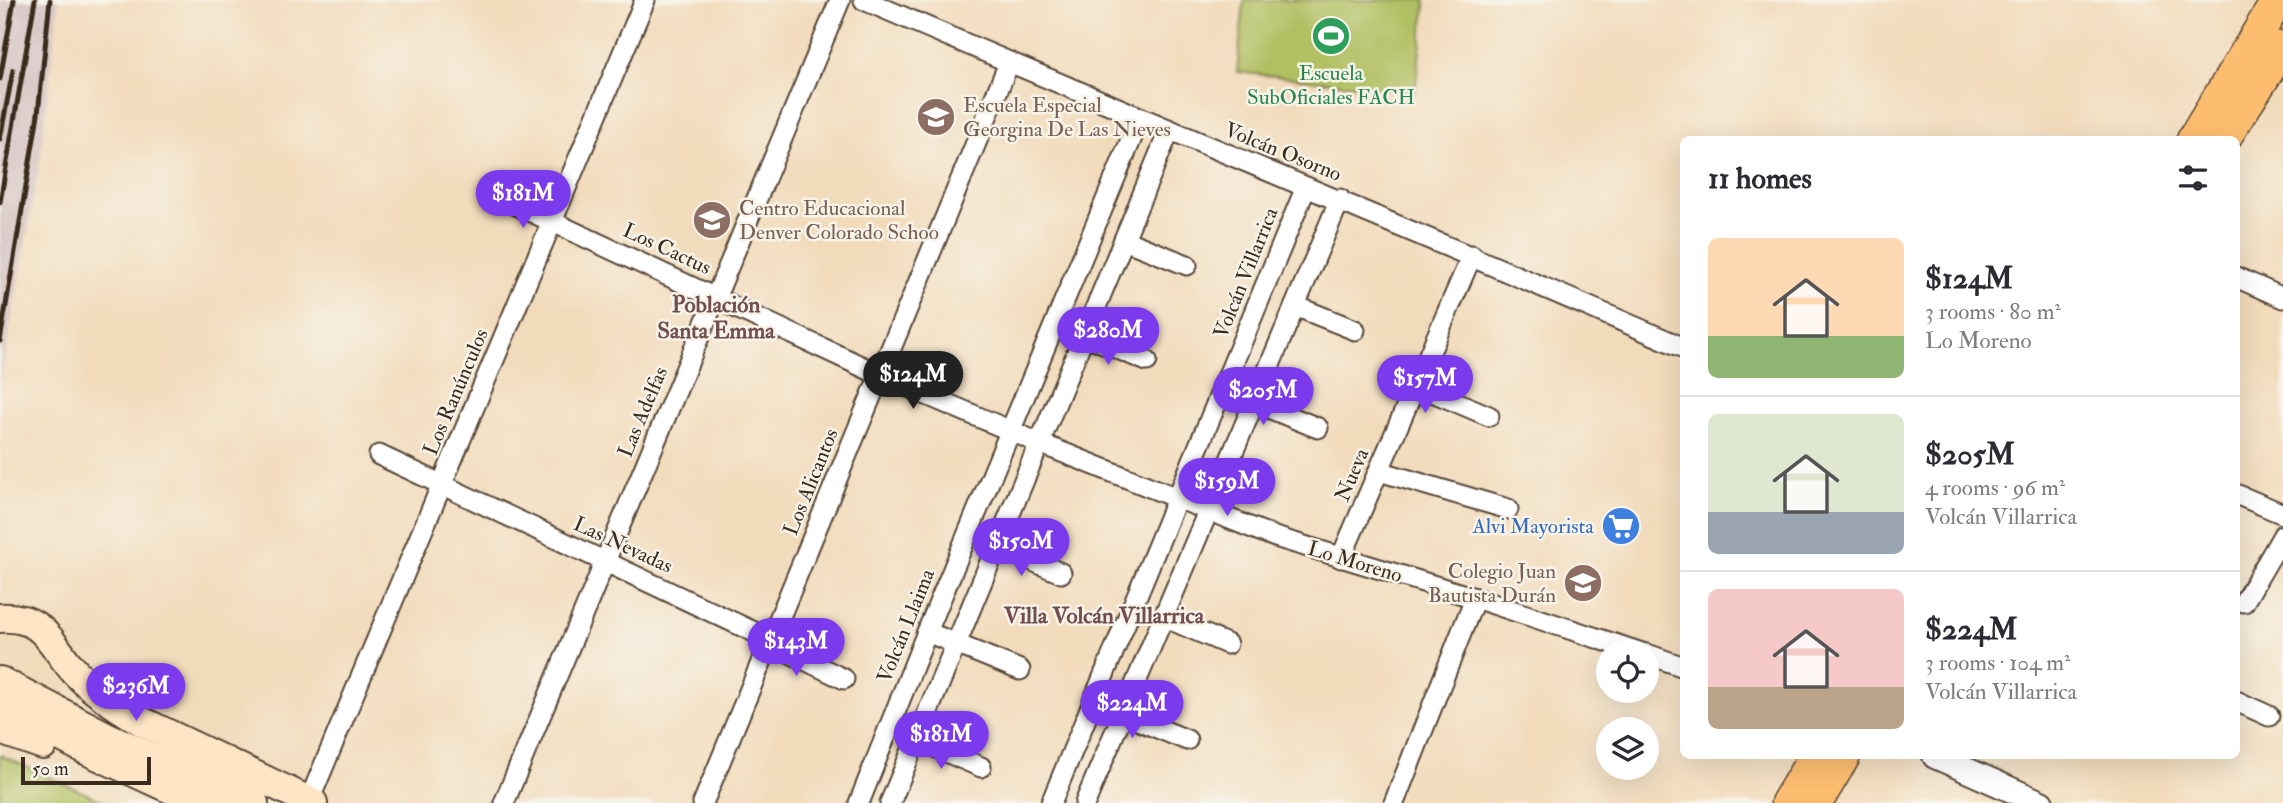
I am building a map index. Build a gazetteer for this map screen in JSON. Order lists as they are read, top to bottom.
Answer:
{
  "streets": {
    "street": [
      "Volcán Osorno",
      "Los Cactus",
      "Volcán Villarrica",
      "Los Ranúnculos",
      "Las Adelfas",
      "Nueva",
      "Los Alicantos",
      "Las Nevadas",
      "Lo Moreno",
      "Volcán Llaima"
    ]
  },
  "crossings": [
    ["Volcán Osorno", "Volcán Villarrica"],
    ["Volcán Osorno", "Nueva"],
    ["Volcán Osorno", "Los Alicantos"],
    ["Volcán Osorno", "Volcán Llaima"],
    ["Los Cactus", "Los Ranúnculos"],
    ["Los Cactus", "Las Adelfas"],
    ["Los Cactus", "Los Alicantos"],
    ["Los Cactus", "Lo Moreno"],
    ["Volcán Villarrica", "Lo Moreno"],
    ["Los Ranúnculos", "Las Nevadas"],
    ["Las Adelfas", "Las Nevadas"],
    ["Nueva", "Lo Moreno"],
    ["Los Alicantos", "Las Nevadas"],
    ["Los Alicantos", "Lo Moreno"],
    ["Lo Moreno", "Volcán Llaima"]
  ],
  "districts": ["Población Santa Emma", "Villa Volcán Villarrica"],
  "places": {
    "sports": ["Escuela SubOficiales FACH"],
    "school or university": ["Escuela Especial Georgina De Las Nieves", "Centro Educacional Denver Colorado Schoo", "Colegio Juan Bautista Durán"],
    "supermarket": ["Alvi Mayorista"]
  },
  "scale_bar": "50 m",
  "page": {
    "heading": "11 homes",
    "price": [
      "$181M",
      "$280M",
      "$124M",
      "$157M",
      "$205M",
      "$159M",
      "$150M",
      "$143M",
      "$236M",
      "$224M",
      "$181M"
    ],
    "list": [
      {
        "name": "$124M",
        "note": "3 rooms · 80 m² · Lo Moreno"
      },
      {
        "name": "$205M",
        "note": "4 rooms · 96 m² · Volcán Villarrica"
      },
      {
        "name": "$224M",
        "note": "3 rooms · 104 m² · Volcán Villarrica"
      }
    ],
    "scale": "50 m"
  }
}
